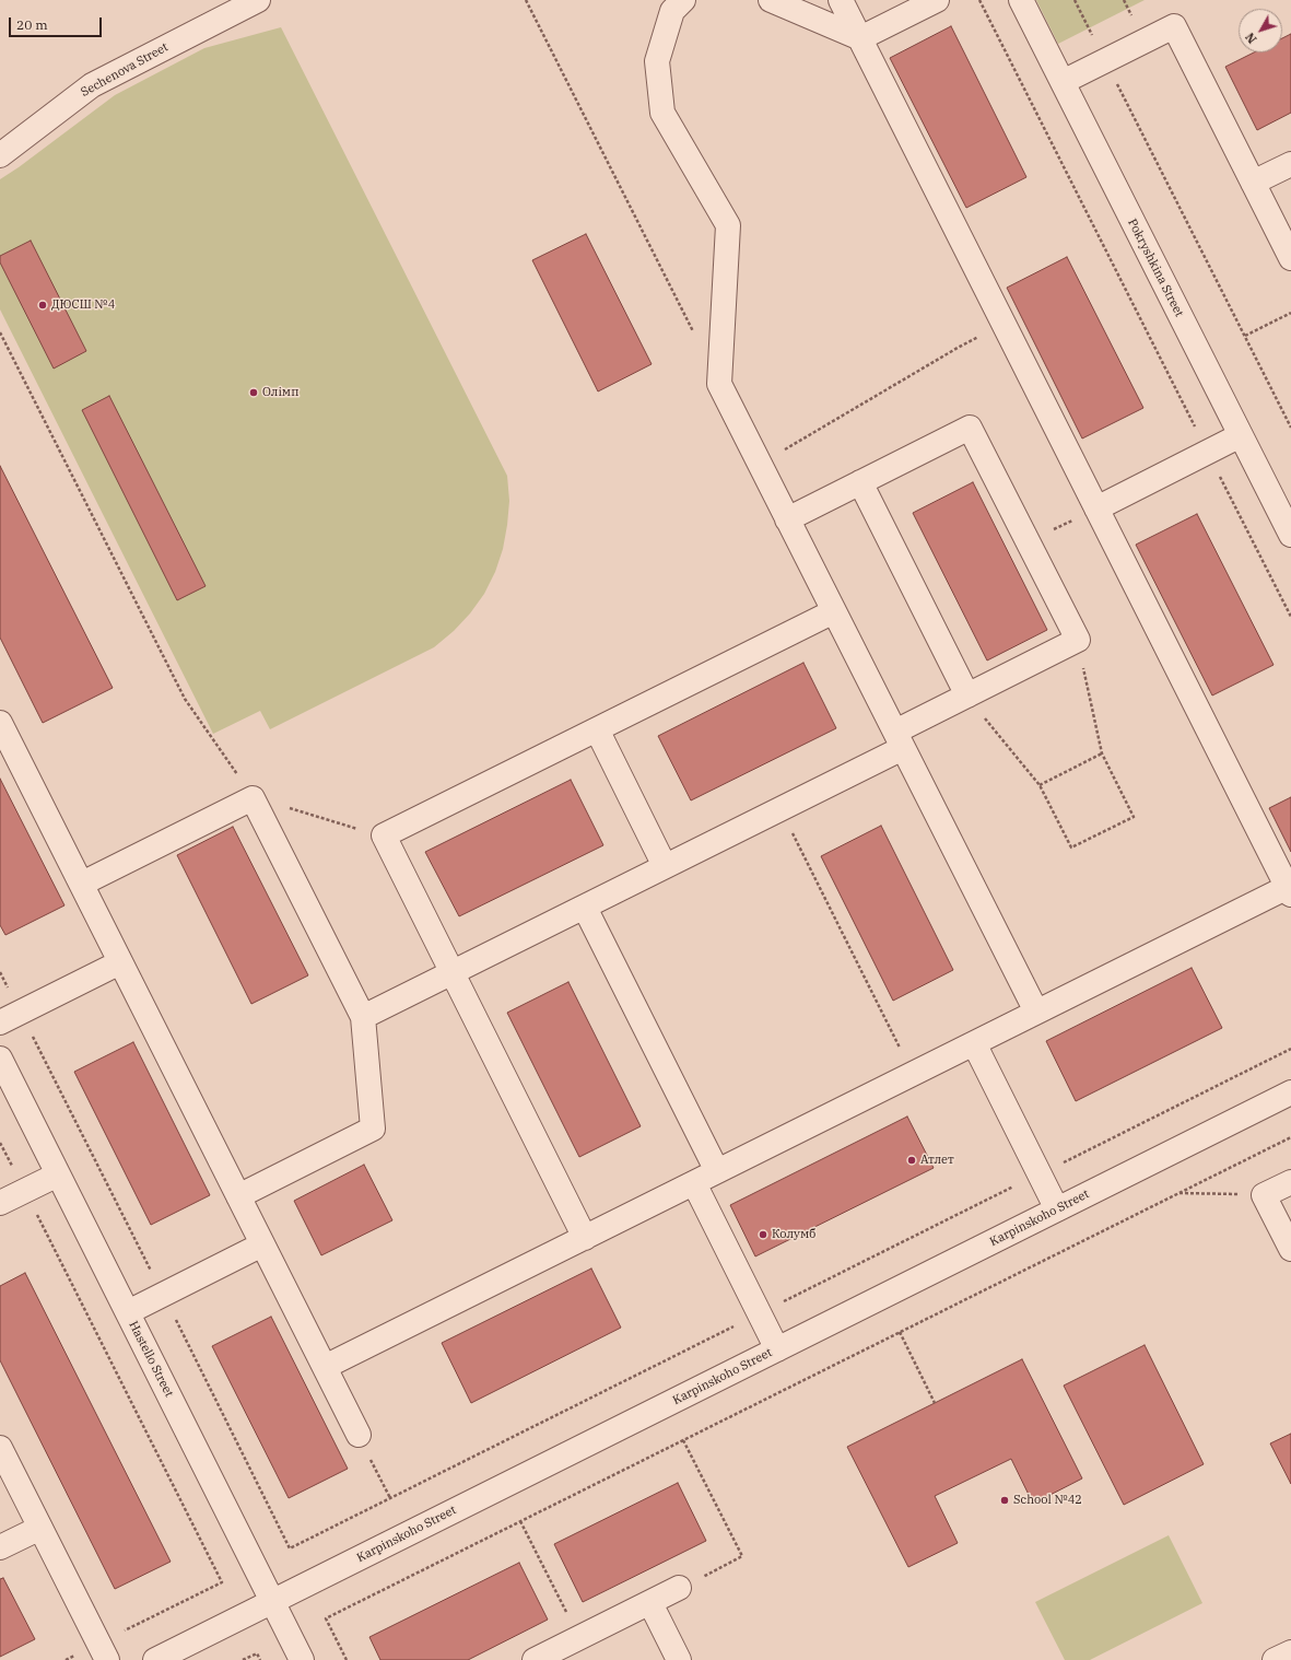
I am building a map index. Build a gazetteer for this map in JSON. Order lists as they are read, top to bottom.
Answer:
{
  "streets": {
    "street": [
      "Sechenova Street",
      "Pokryshkina Street",
      "Karpinskoho Street",
      "Hastello Street"
    ]
  },
  "crossings": [
    ["Karpinskoho Street", "Hastello Street"]
  ],
  "places": [
    "ДЮСШ №4",
    "Олімп",
    "Атлет",
    "Колумб",
    "School №42"
  ],
  "scale_bar": "20 m",
  "north": "bottom left"
}
